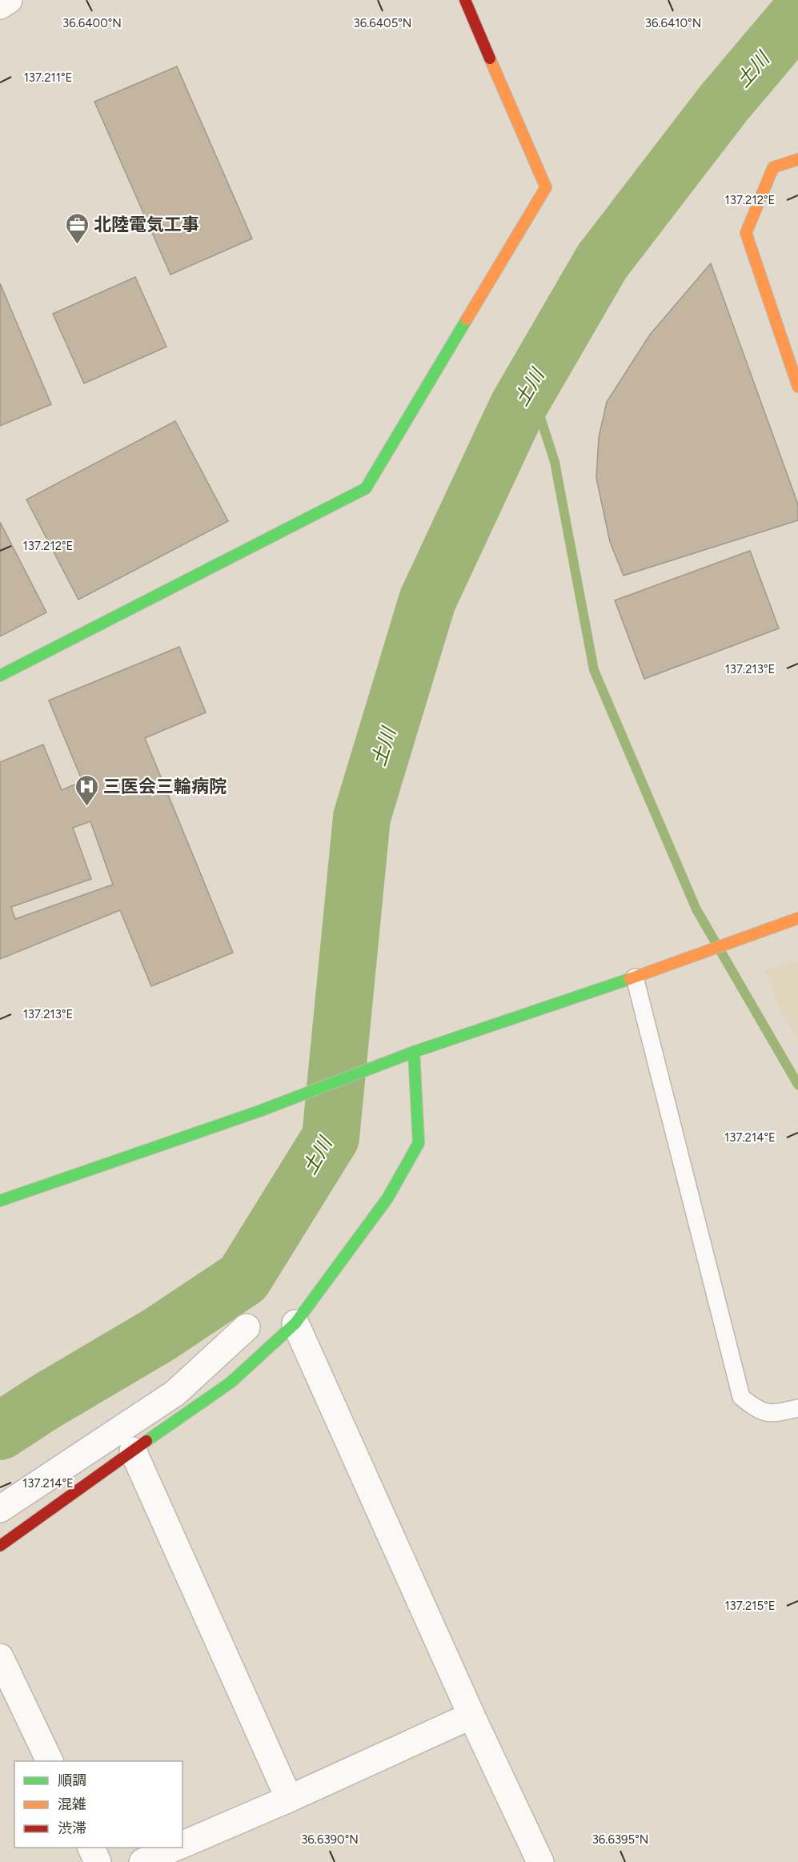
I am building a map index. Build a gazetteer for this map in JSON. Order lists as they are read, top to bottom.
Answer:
{
  "water": ["土川"],
  "places": {
    "office": ["北陸電気工事"],
    "hospital": ["三医会三輪病院"]
  },
  "legend": ["順調", "混雑", "渋滞"],
  "coordinates": [
    "36.6405°N",
    "36.6400°N",
    "36.6410°N",
    "137.211°E",
    "137.212°E",
    "137.213°E",
    "137.214°E",
    "137.215°E",
    "36.6390°N",
    "36.6395°N"
  ]
}
